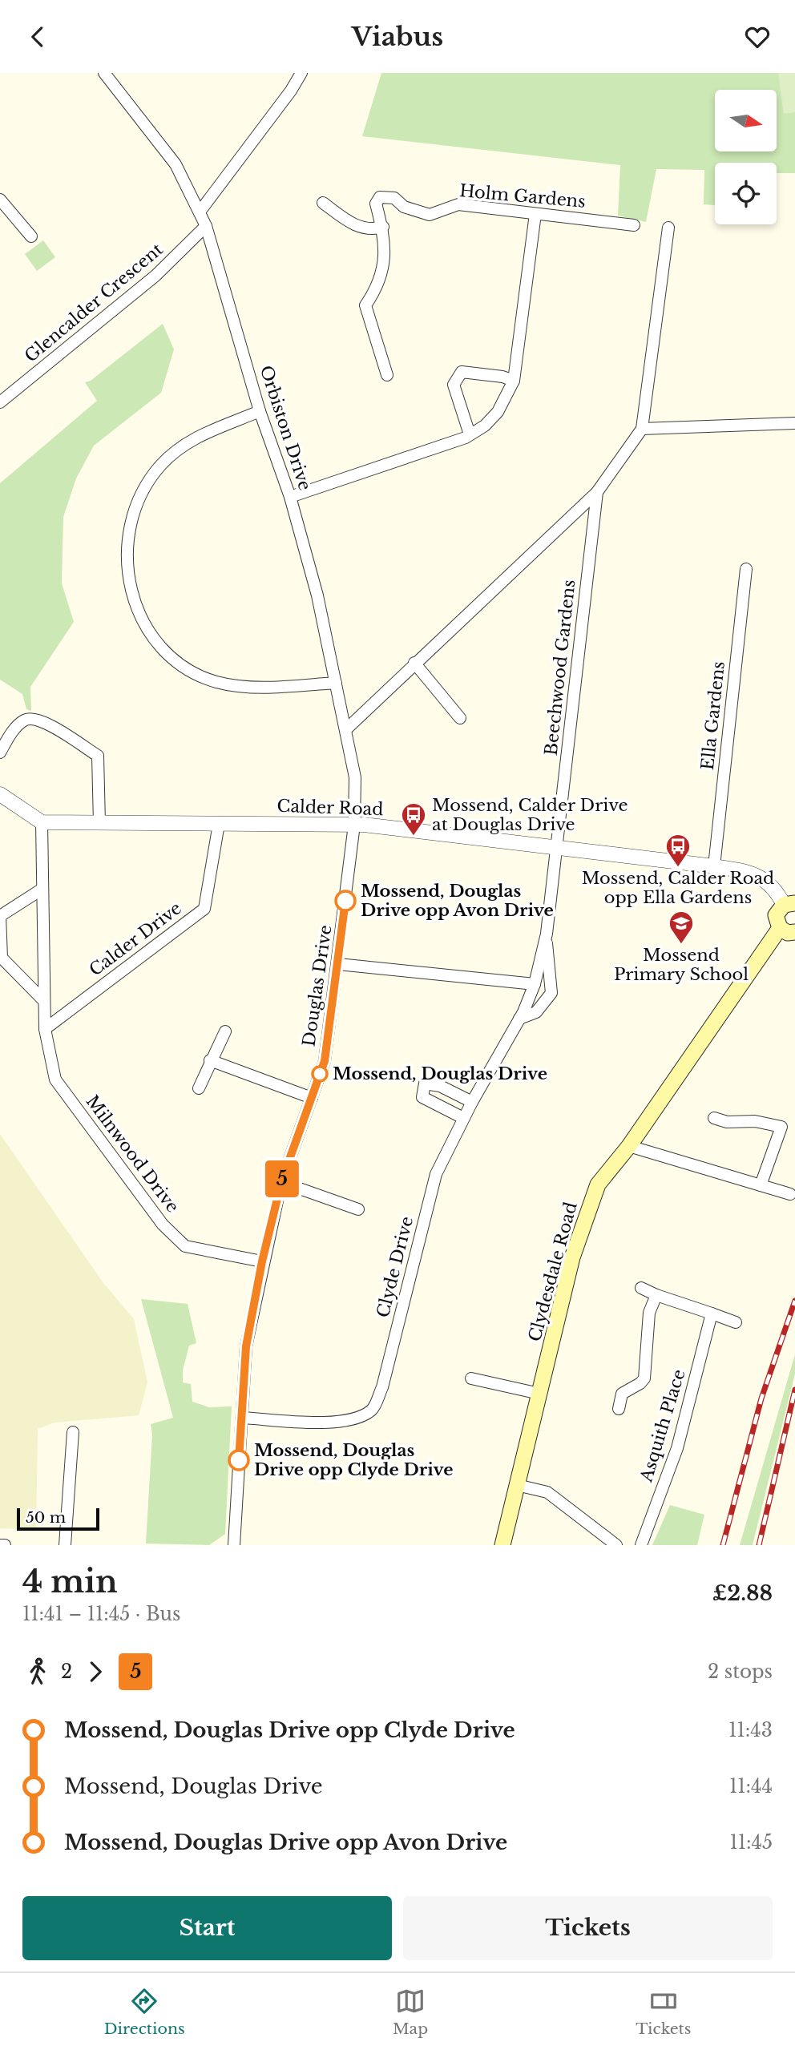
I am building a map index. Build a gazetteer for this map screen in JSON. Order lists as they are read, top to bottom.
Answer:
{
  "streets": {
    "main road": ["Clydesdale Road"],
    "street": [
      "Holm Gardens",
      "Glencalder Crescent",
      "Orbiston Drive",
      "Beechwood Gardens",
      "Ella Gardens",
      "Calder Road",
      "Calder Drive",
      "Douglas Drive",
      "Milnwood Drive",
      "Clyde Drive",
      "Asquith Place"
    ]
  },
  "crossings": [
    ["Glencalder Crescent", "Orbiston Drive"],
    ["Orbiston Drive", "Beechwood Gardens"],
    ["Orbiston Drive", "Calder Road"],
    ["Orbiston Drive", "Douglas Drive"],
    ["Beechwood Gardens", "Calder Road"],
    ["Beechwood Gardens", "Clyde Drive"],
    ["Ella Gardens", "Calder Road"],
    ["Calder Road", "Calder Drive"],
    ["Calder Road", "Douglas Drive"],
    ["Calder Road", "Milnwood Drive"],
    ["Calder Road", "Clyde Drive"],
    ["Calder Road", "Clydesdale Road"],
    ["Calder Drive", "Milnwood Drive"],
    ["Douglas Drive", "Milnwood Drive"],
    ["Douglas Drive", "Clyde Drive"]
  ],
  "places": {
    "bus stop": ["Mossend, Calder Drive at Douglas Drive", "Mossend, Calder Road opp Ella Gardens"],
    "other": ["Mossend, Douglas Drive opp Avon Drive", "Mossend, Douglas Drive", "Mossend, Douglas Drive opp Clyde Drive"],
    "school or university": ["Mossend Primary School"]
  },
  "lines": ["bus line 5"],
  "scale_bar": "50 m",
  "north": "right",
  "page": {
    "header": "Viabus",
    "on_map": "5",
    "scale": "50 m",
    "heading": ["4 min", "11:41 – 11:45 · Bus", "£2.88"],
    "legs": ["2", "5", "2 stops"],
    "list": [
      {
        "name": "Mossend, Douglas Drive opp Clyde Drive",
        "value": "11:43"
      },
      {
        "name": "Mossend, Douglas Drive",
        "value": "11:44"
      },
      {
        "name": "Mossend, Douglas Drive opp Avon Drive",
        "value": "11:45"
      }
    ],
    "buttons": ["Start", "Tickets"],
    "tabs": ["Directions", "Map", "Tickets"]
  }
}
